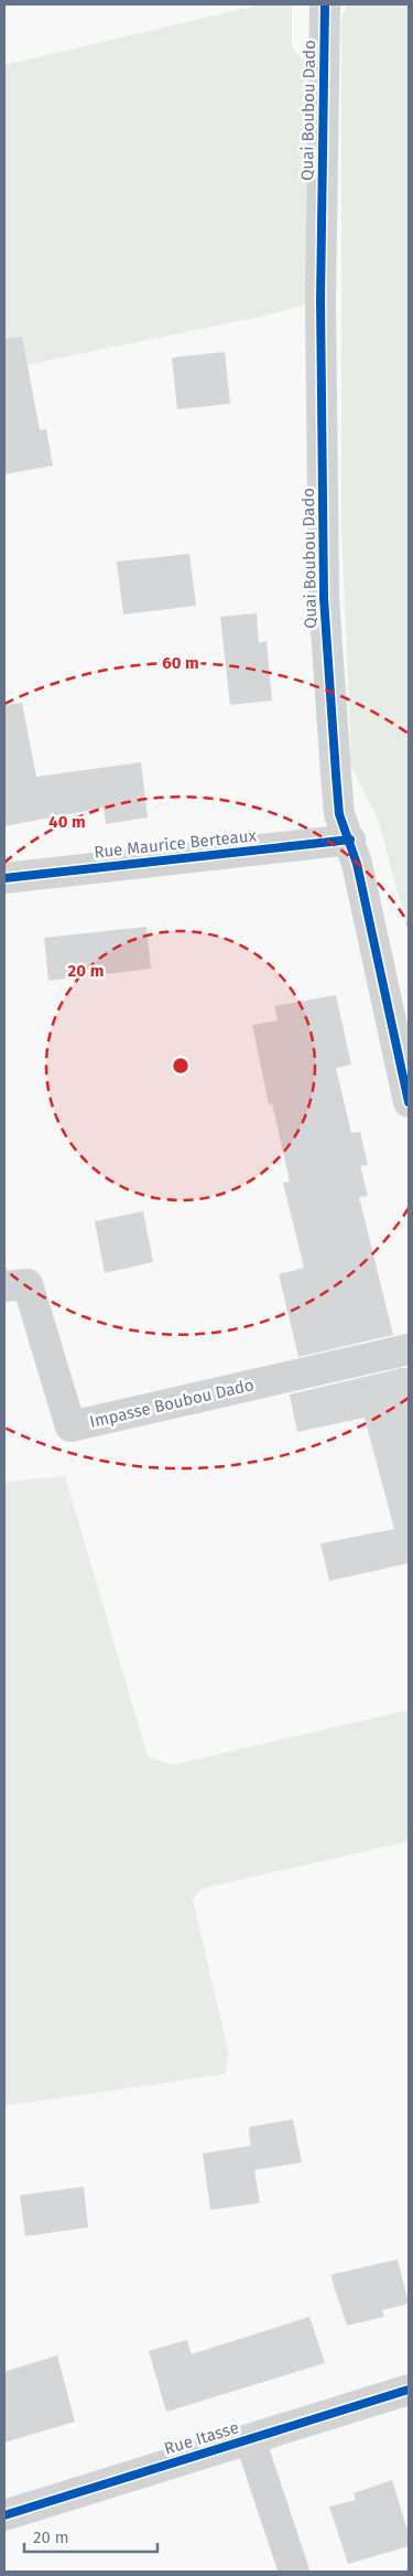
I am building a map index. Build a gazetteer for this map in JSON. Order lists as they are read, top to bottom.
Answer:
{
  "streets": {
    "street": [
      "Quai Boubou Dado",
      "Rue Maurice Berteaux",
      "Impasse Boubou Dado",
      "Rue Itasse"
    ]
  },
  "crossings": [
    ["Quai Boubou Dado", "Rue Maurice Berteaux"]
  ],
  "scale_bar": "20 m",
  "rings": ["60 m", "40 m", "20 m"]
}
